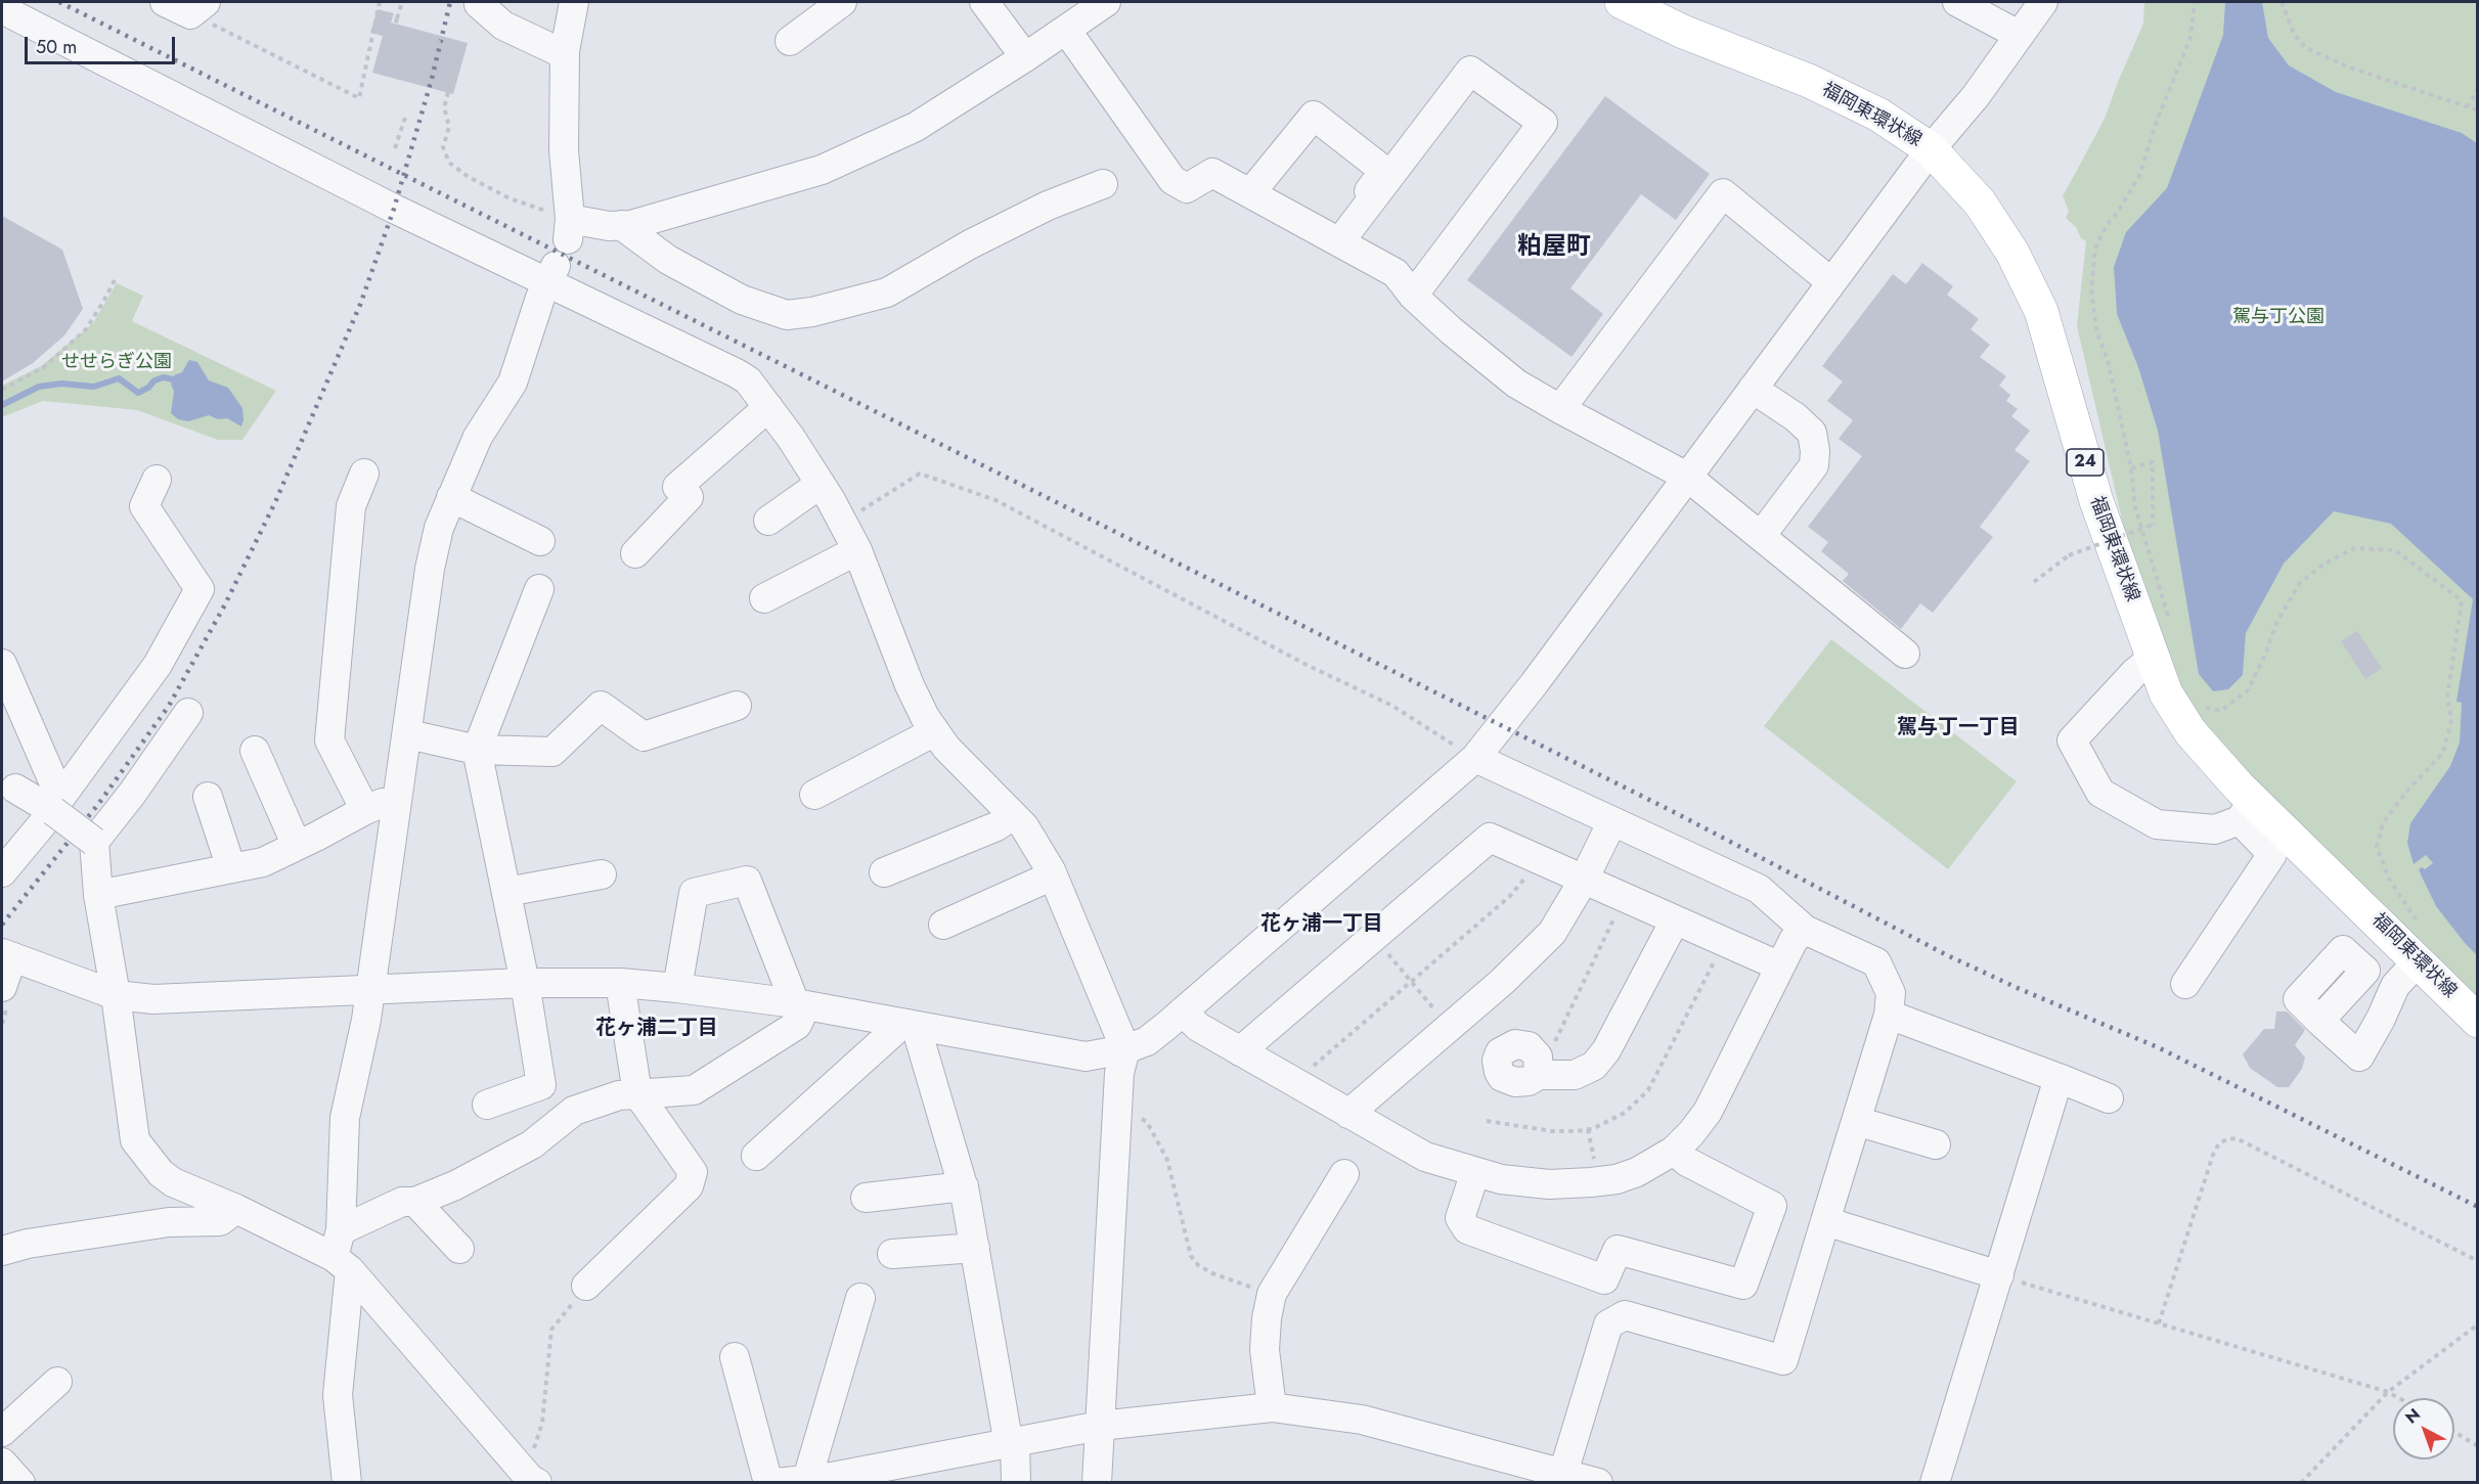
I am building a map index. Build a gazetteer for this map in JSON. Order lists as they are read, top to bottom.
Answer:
{
  "streets": {
    "main road": ["福岡東環状線", "24"]
  },
  "districts": [
    "粕屋町",
    "駕与丁一丁目",
    "花ヶ浦一丁目",
    "花ヶ浦二丁目"
  ],
  "parks": ["駕与丁公園", "せせらぎ公園"],
  "scale_bar": "50 m",
  "north": "top left"
}
